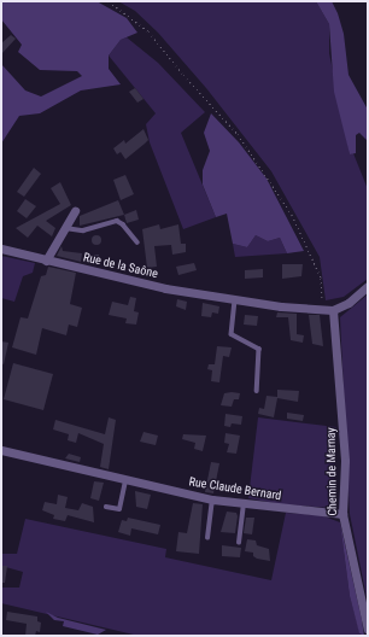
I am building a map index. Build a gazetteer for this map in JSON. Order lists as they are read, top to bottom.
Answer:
{
  "streets": {
    "street": ["Rue de la Saône", "Chemin de Marnay", "Rue Claude Bernard"]
  },
  "crossings": [
    ["Rue de la Saône", "Chemin de Marnay"],
    ["Chemin de Marnay", "Rue Claude Bernard"]
  ]
}
